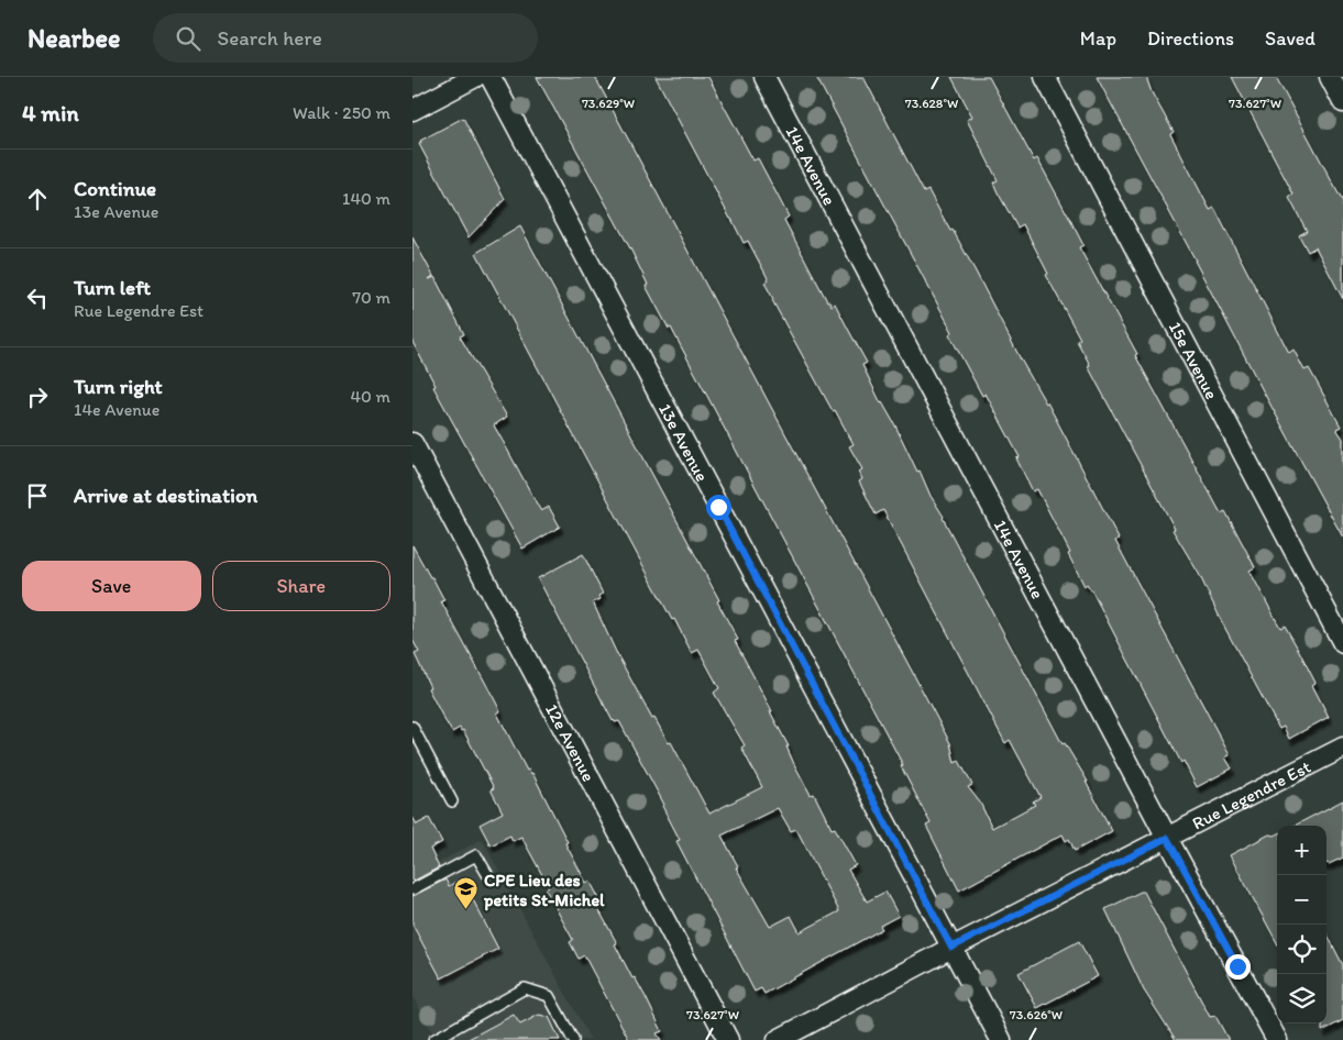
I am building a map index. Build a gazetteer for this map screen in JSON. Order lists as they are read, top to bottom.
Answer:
{
  "streets": {
    "street": [
      "14e Avenue",
      "15e Avenue",
      "13e Avenue",
      "12e Avenue",
      "Rue Legendre Est"
    ]
  },
  "crossings": [
    ["14e Avenue", "Rue Legendre Est"],
    ["13e Avenue", "Rue Legendre Est"]
  ],
  "places": {
    "school or university": ["CPE Lieu des petits St-Michel"]
  },
  "page": {
    "header": "Nearbee",
    "search": "Search here",
    "nav": ["Map", "Directions", "Saved"],
    "heading": ["4 min", "Walk · 250 m"],
    "list": [
      ["Continue", "13e Avenue", "140 m"],
      ["Turn left", "Rue Legendre Est", "70 m"],
      ["Turn right", "14e Avenue", "40 m"],
      "Arrive at destination"
    ],
    "buttons": ["Save", "Share"],
    "map_buttons": ["+", "−"]
  },
  "coordinates": [
    "73.629°W",
    "73.628°W",
    "73.627°W",
    "73.626°W"
  ]
}
